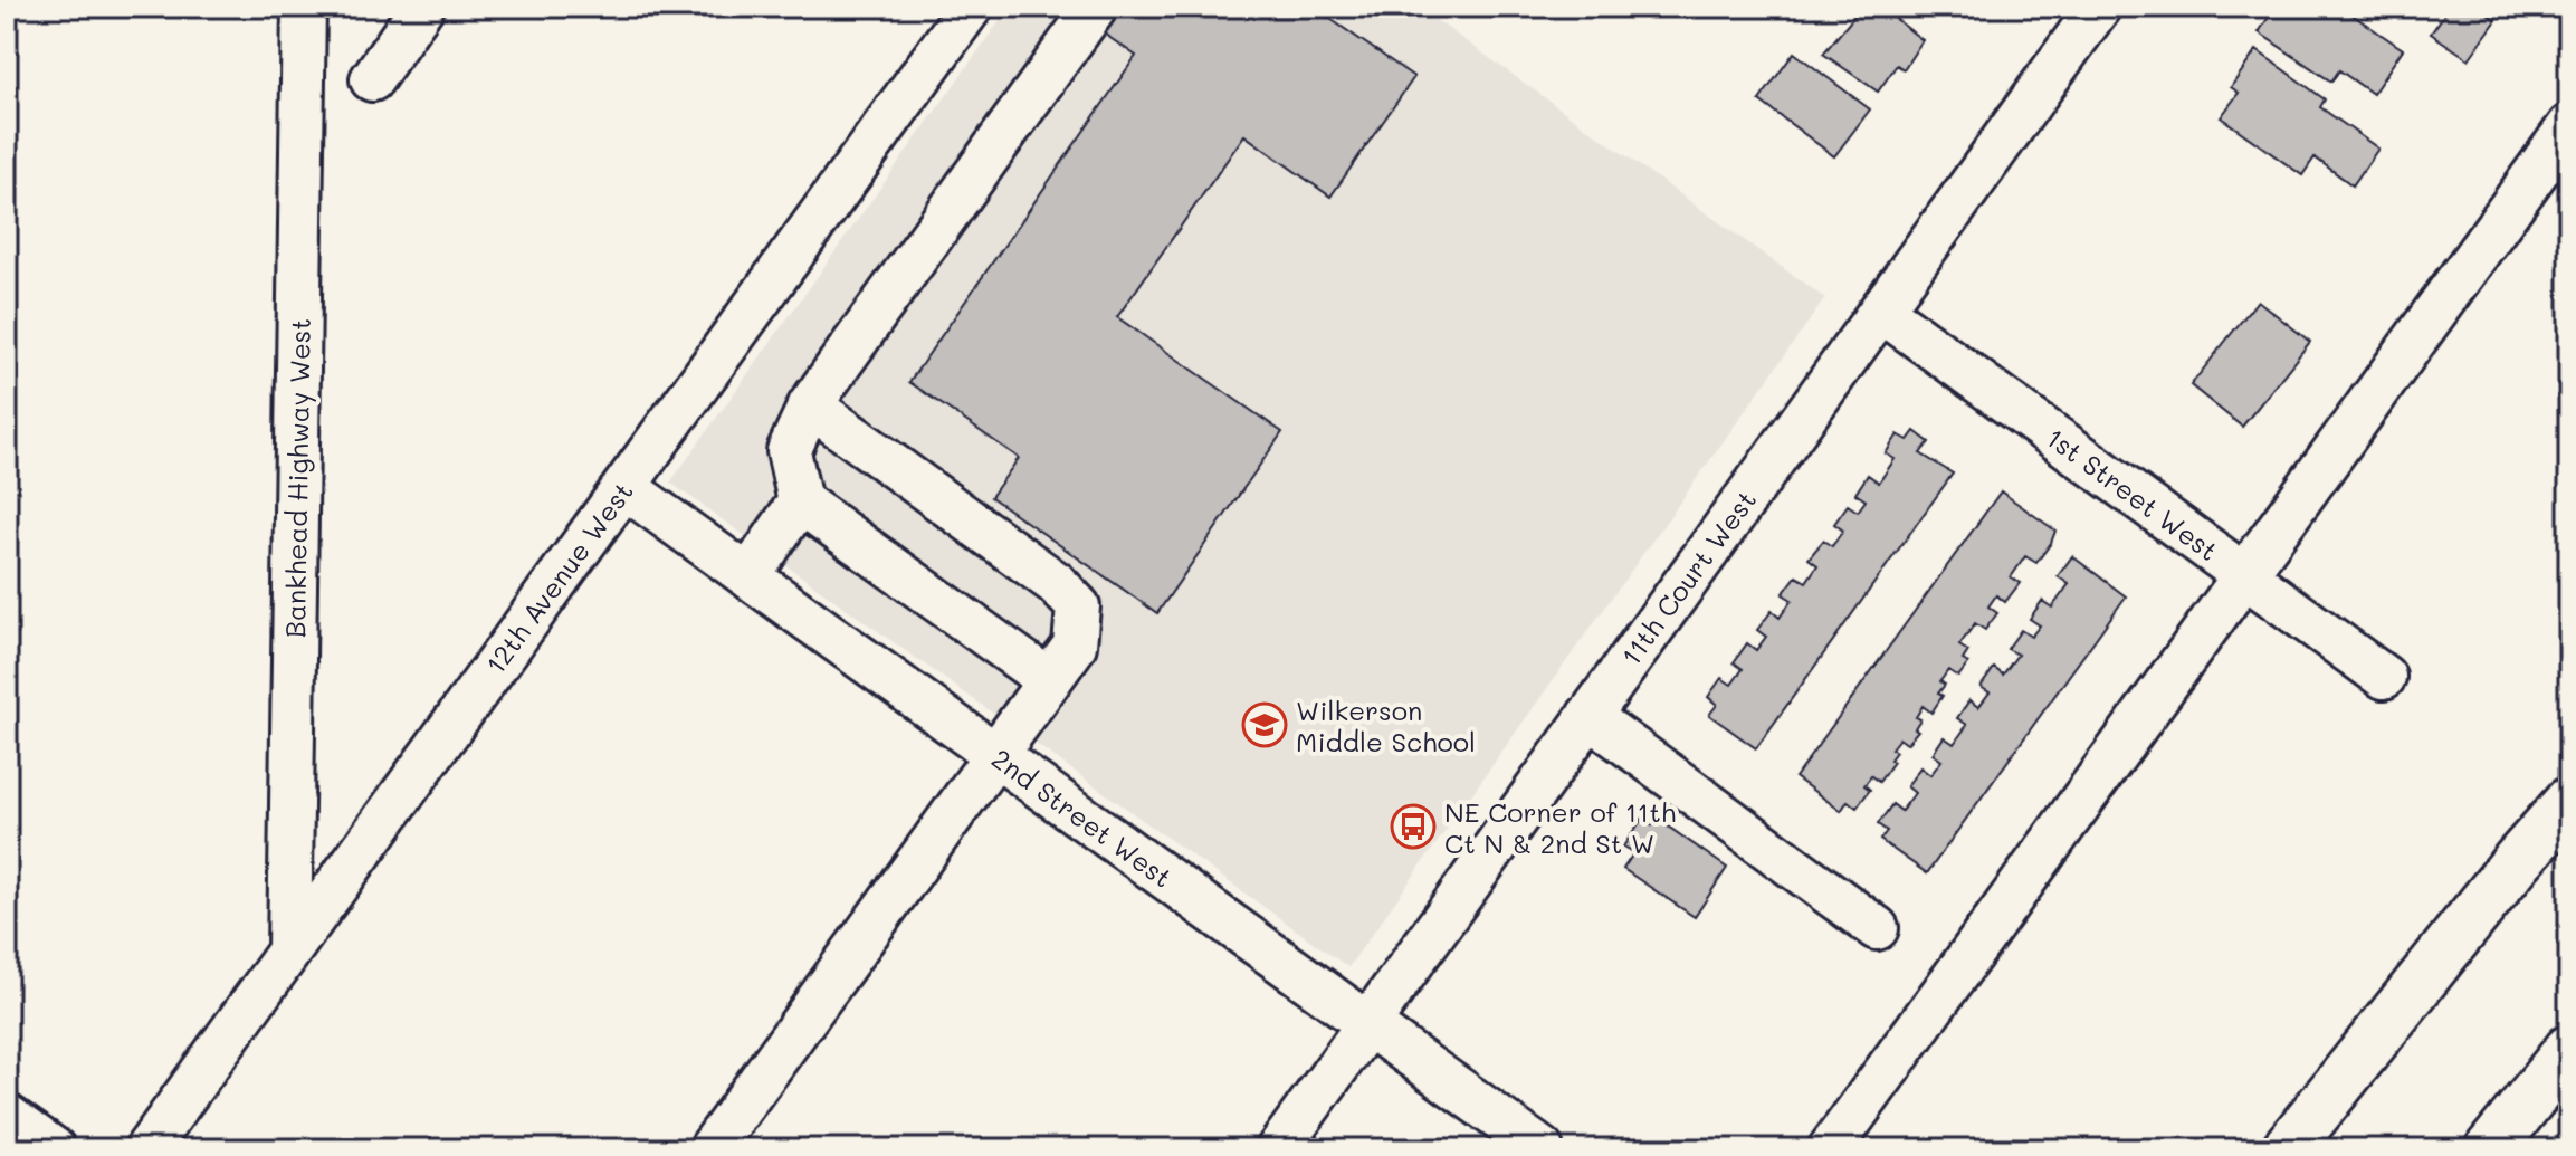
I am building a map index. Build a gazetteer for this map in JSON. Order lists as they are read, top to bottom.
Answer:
{
  "streets": {
    "street": [
      "Bankhead Highway West",
      "1st Street West",
      "12th Avenue West",
      "11th Court West",
      "2nd Street West"
    ]
  },
  "crossings": [
    ["Bankhead Highway West", "12th Avenue West"],
    ["1st Street West", "11th Court West"],
    ["12th Avenue West", "2nd Street West"],
    ["11th Court West", "2nd Street West"]
  ],
  "places": {
    "school or university": ["Wilkerson Middle School"],
    "bus stop": ["NE Corner of 11th Ct N & 2nd St W"]
  }
}
